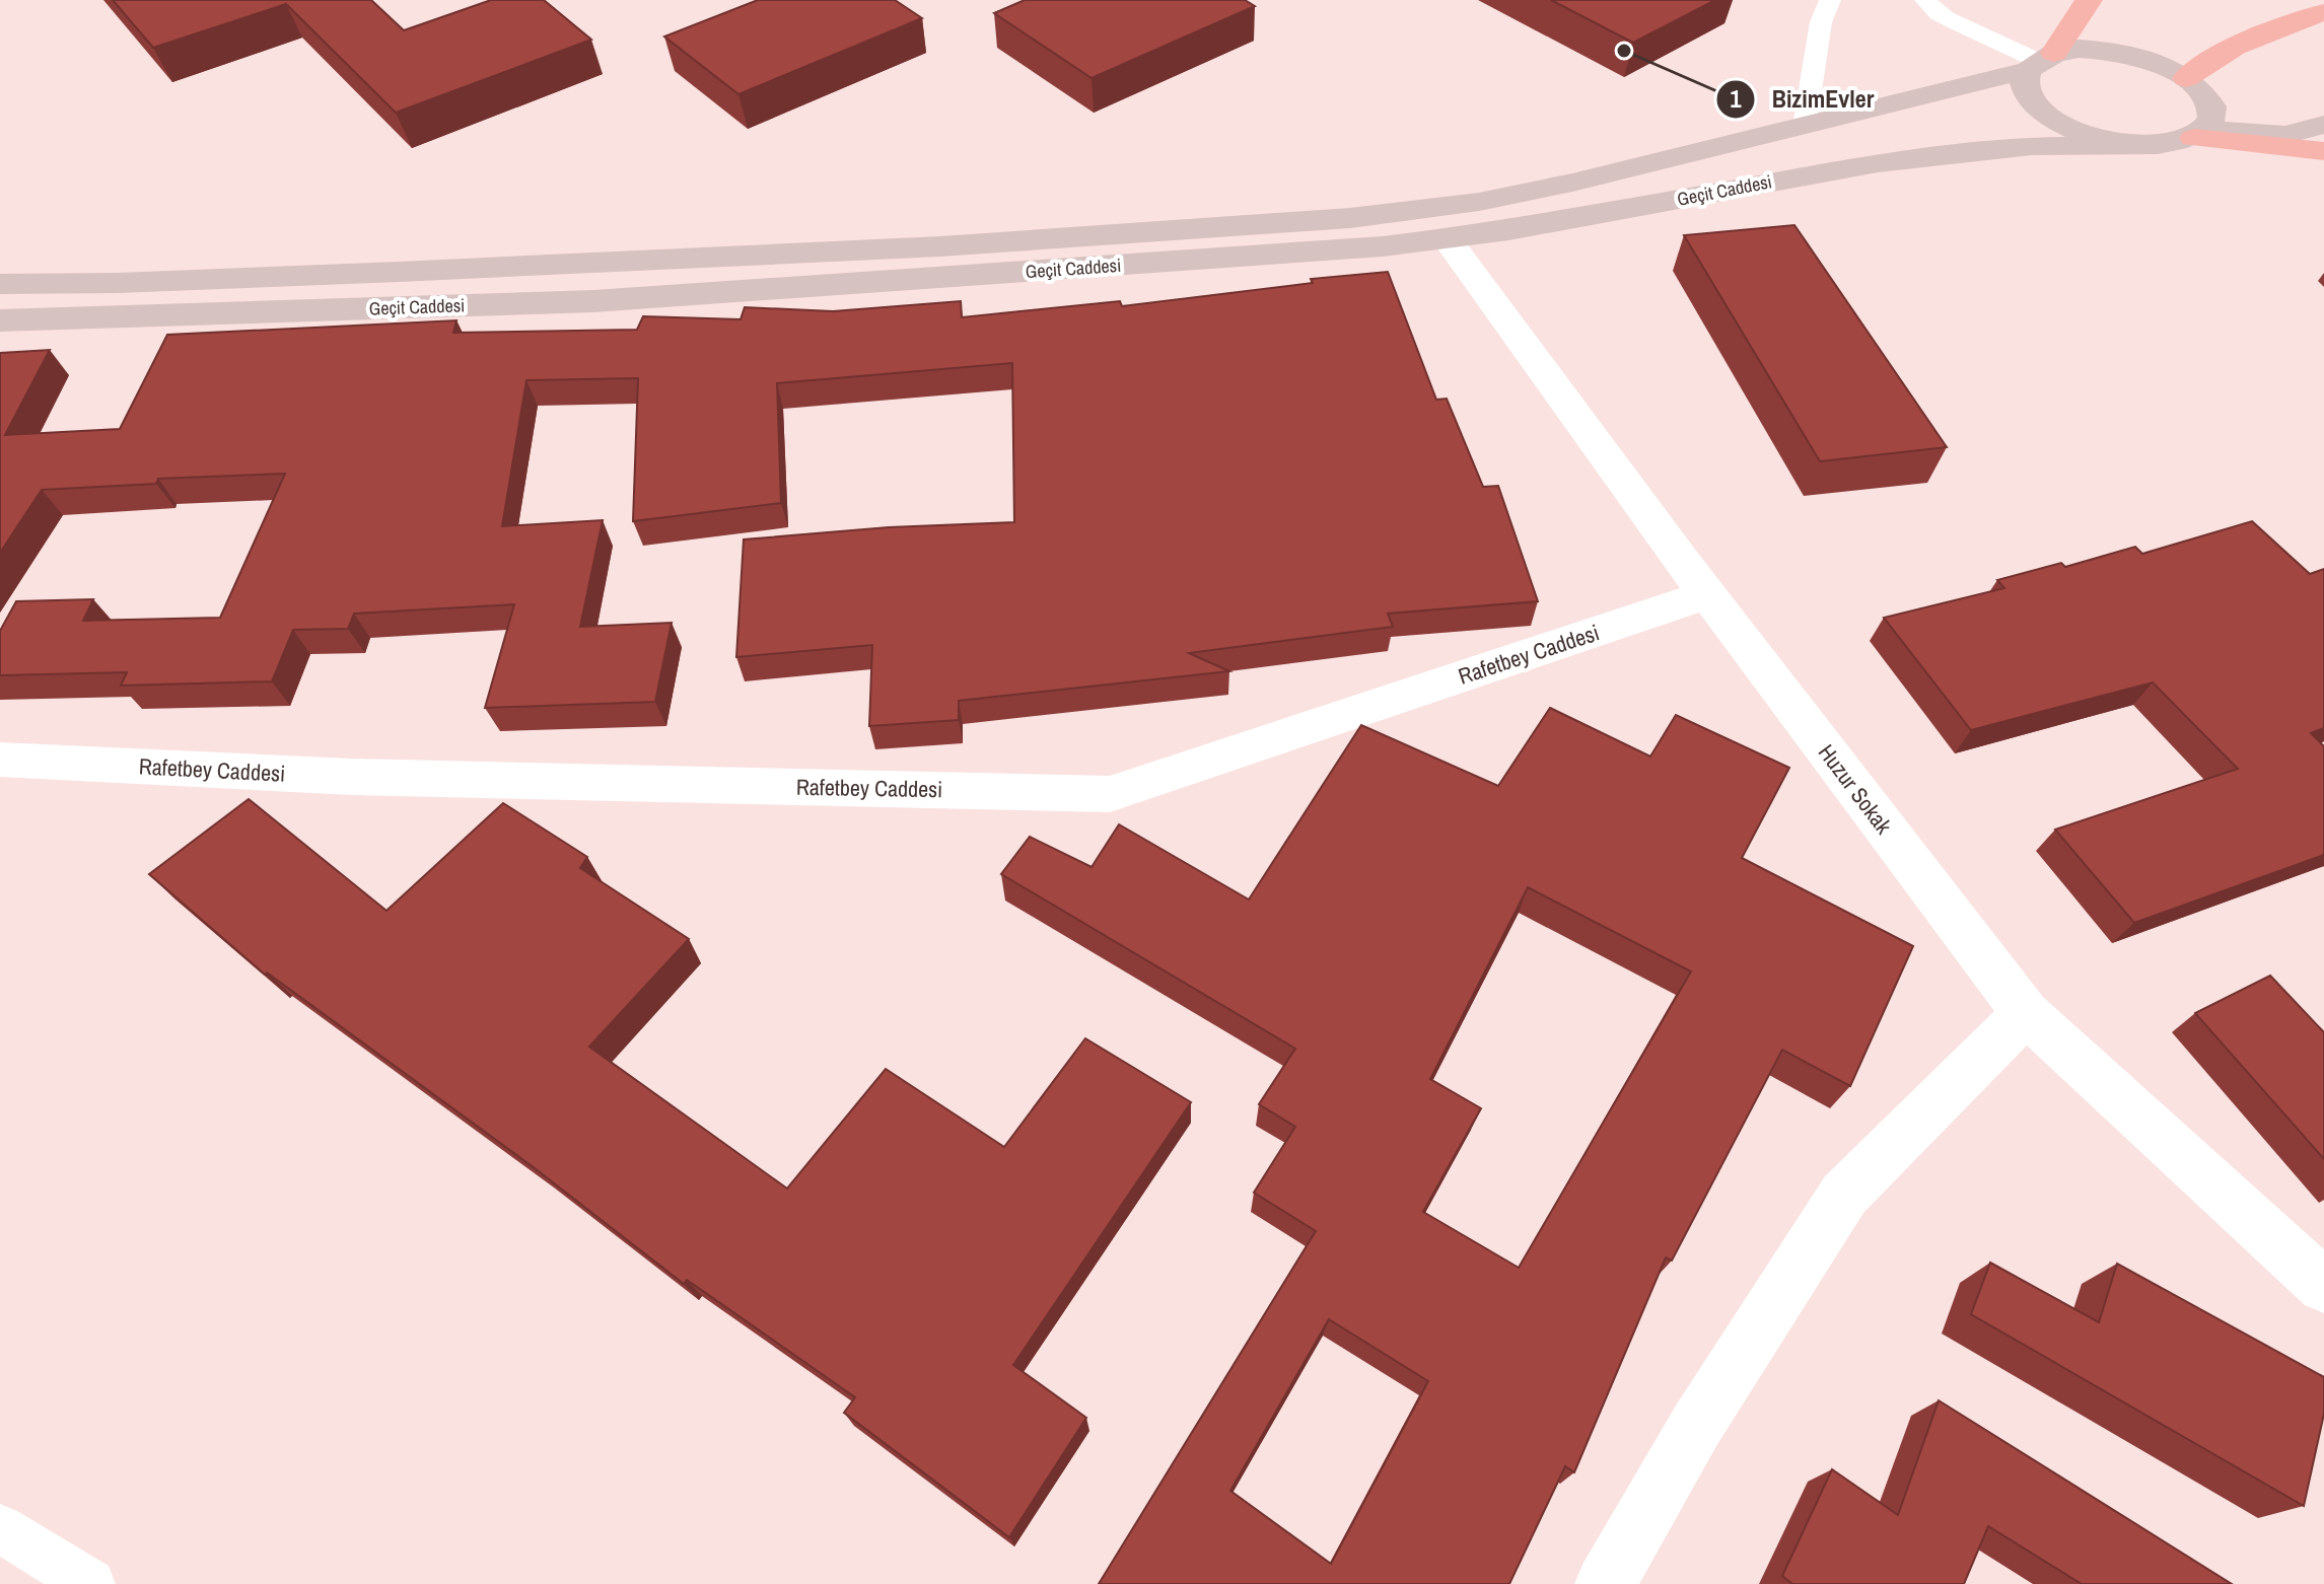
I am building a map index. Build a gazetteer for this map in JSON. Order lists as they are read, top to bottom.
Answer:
{
  "streets": {
    "main road": ["Geçit Caddesi"],
    "street": ["Rafetbey Caddesi", "Huzur Sokak"]
  },
  "crossings": [
    ["Geçit Caddesi", "Huzur Sokak"],
    ["Rafetbey Caddesi", "Huzur Sokak"]
  ],
  "places": ["BizimEvler"]
}
